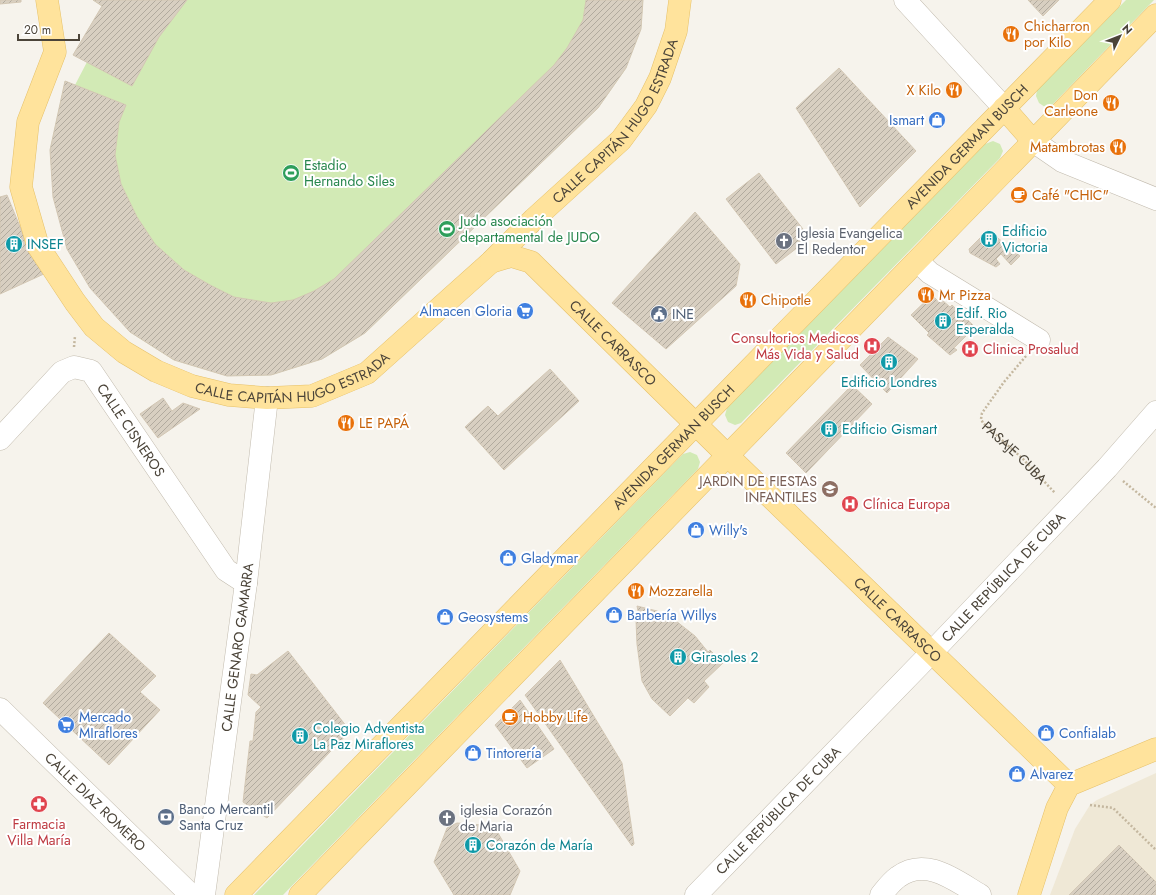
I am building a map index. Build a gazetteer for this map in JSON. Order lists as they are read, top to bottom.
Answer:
{
  "streets": {
    "main road": ["CALLE CAPITÁN HUGO ESTRADA", "AVENIDA GERMAN BUSCH", "CALLE CARRASCO"],
    "street": [
      "CALLE CISNEROS",
      "CALLE REPÚBLICA DE CUBA",
      "CALLE GENARO GAMARRA",
      "CALLE DIAZ ROMERO"
    ],
    "path": ["PASAJE CUBA"]
  },
  "crossings": [
    ["CALLE CAPITÁN HUGO ESTRADA", "CALLE CARRASCO"],
    ["CALLE CAPITÁN HUGO ESTRADA", "CALLE GENARO GAMARRA"],
    ["AVENIDA GERMAN BUSCH", "CALLE CARRASCO"],
    ["CALLE CARRASCO", "CALLE REPÚBLICA DE CUBA"],
    ["CALLE CISNEROS", "CALLE GENARO GAMARRA"],
    ["PASAJE CUBA", "CALLE REPÚBLICA DE CUBA"]
  ],
  "places": {
    "restaurant": [
      "Chicharron por Kilo",
      "X Kilo",
      "Don Carleone",
      "Matambrotas",
      "Mr Pizza",
      "Chipotle",
      "LE PAPÁ",
      "Mozzarella"
    ],
    "shop": [
      "Ismart",
      "Willy's",
      "Gladymar",
      "Barbería Willys",
      "Geosystems",
      "Confialab",
      "Tintorería",
      "Alvarez"
    ],
    "sports": ["Estadio Hernando Siles", "Judo asociación departamental de JUDO"],
    "cafe": ["Café \"CHIC\"", "Hobby Life"],
    "building": [
      "Edificio Victoria",
      "INSEF",
      "Edif. Rio Esperalda",
      "Edificio Londres",
      "Edificio Gismart",
      "Girasoles 2",
      "Colegio Adventista La Paz Miraflores",
      "Corazón de María"
    ],
    "church": ["Iglesia Evangelica El Redentor", "iglesia Corazón de Maria"],
    "supermarket": ["Almacen Gloria", "Mercado MIraflores"],
    "public building": ["INE"],
    "hospital": ["Consultorios Medicos Más Vida y Salud", "Clinica Prosalud", "Clínica Europa"],
    "school or university": ["JARDIN DE FIESTAS INFANTILES"],
    "pharmacy": ["Farmacia Villa María"],
    "bank": ["Banco Mercantil Santa Cruz"]
  },
  "scale_bar": "20 m",
  "north": "top right"
}
